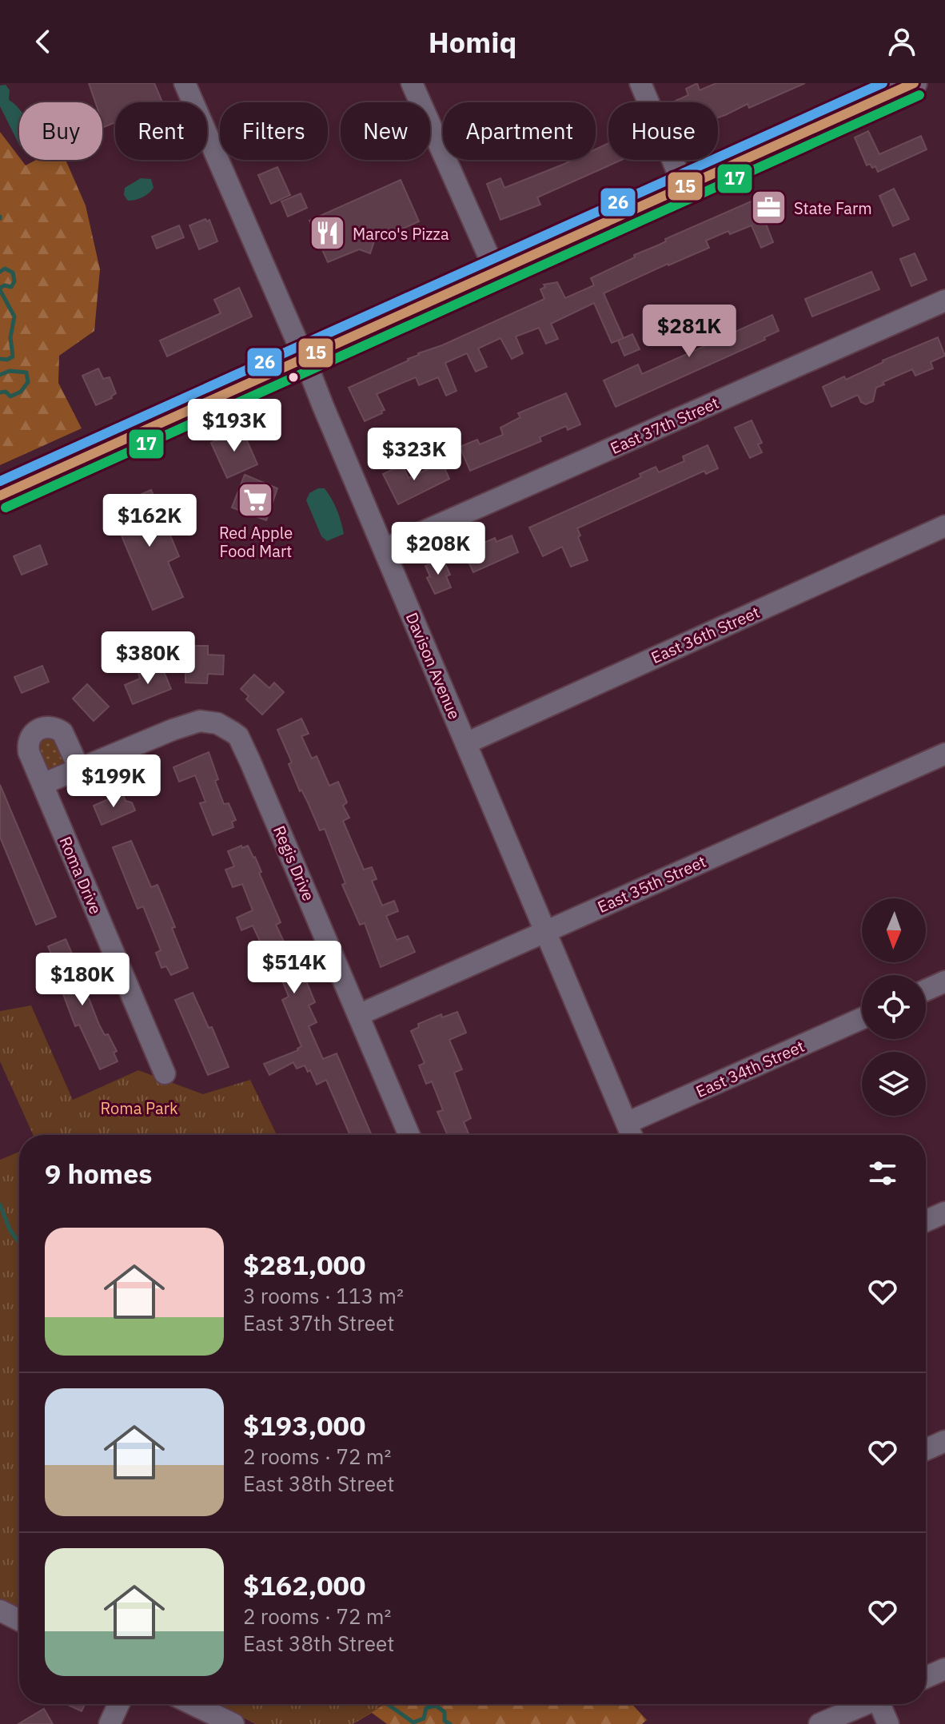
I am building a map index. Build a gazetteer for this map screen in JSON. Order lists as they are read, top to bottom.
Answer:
{
  "streets": {
    "street": [
      "East 37th Street",
      "East 36th Street",
      "Davison Avenue",
      "Regis Drive",
      "Roma Drive",
      "East 35th Street",
      "East 34th Street"
    ]
  },
  "crossings": [
    ["East 37th Street", "Davison Avenue"],
    ["East 36th Street", "Davison Avenue"],
    ["Davison Avenue", "East 35th Street"],
    ["Davison Avenue", "East 34th Street"],
    ["Regis Drive", "East 35th Street"]
  ],
  "parks": ["Roma Park"],
  "places": {
    "office": ["State Farm"],
    "restaurant": ["Marco's Pizza"],
    "supermarket": ["Red Apple Food Mart"]
  },
  "lines": ["transit line 15", "transit line 26", "transit line 17"],
  "north": "bottom",
  "page": {
    "header": "Homiq",
    "chip": [
      "Buy",
      "Rent",
      "Filters",
      "New",
      "Apartment",
      "House"
    ],
    "price": [
      "$281K",
      "$193K",
      "$323K",
      "$162K",
      "$208K",
      "$380K",
      "$199K",
      "$514K",
      "$180K"
    ],
    "heading": "9 homes",
    "list": [
      {
        "name": "$281,000",
        "note": "3 rooms · 113 m² · East 37th Street"
      },
      {
        "name": "$193,000",
        "note": "2 rooms · 72 m² · East 38th Street"
      },
      {
        "name": "$162,000",
        "note": "2 rooms · 72 m² · East 38th Street"
      }
    ]
  }
}
